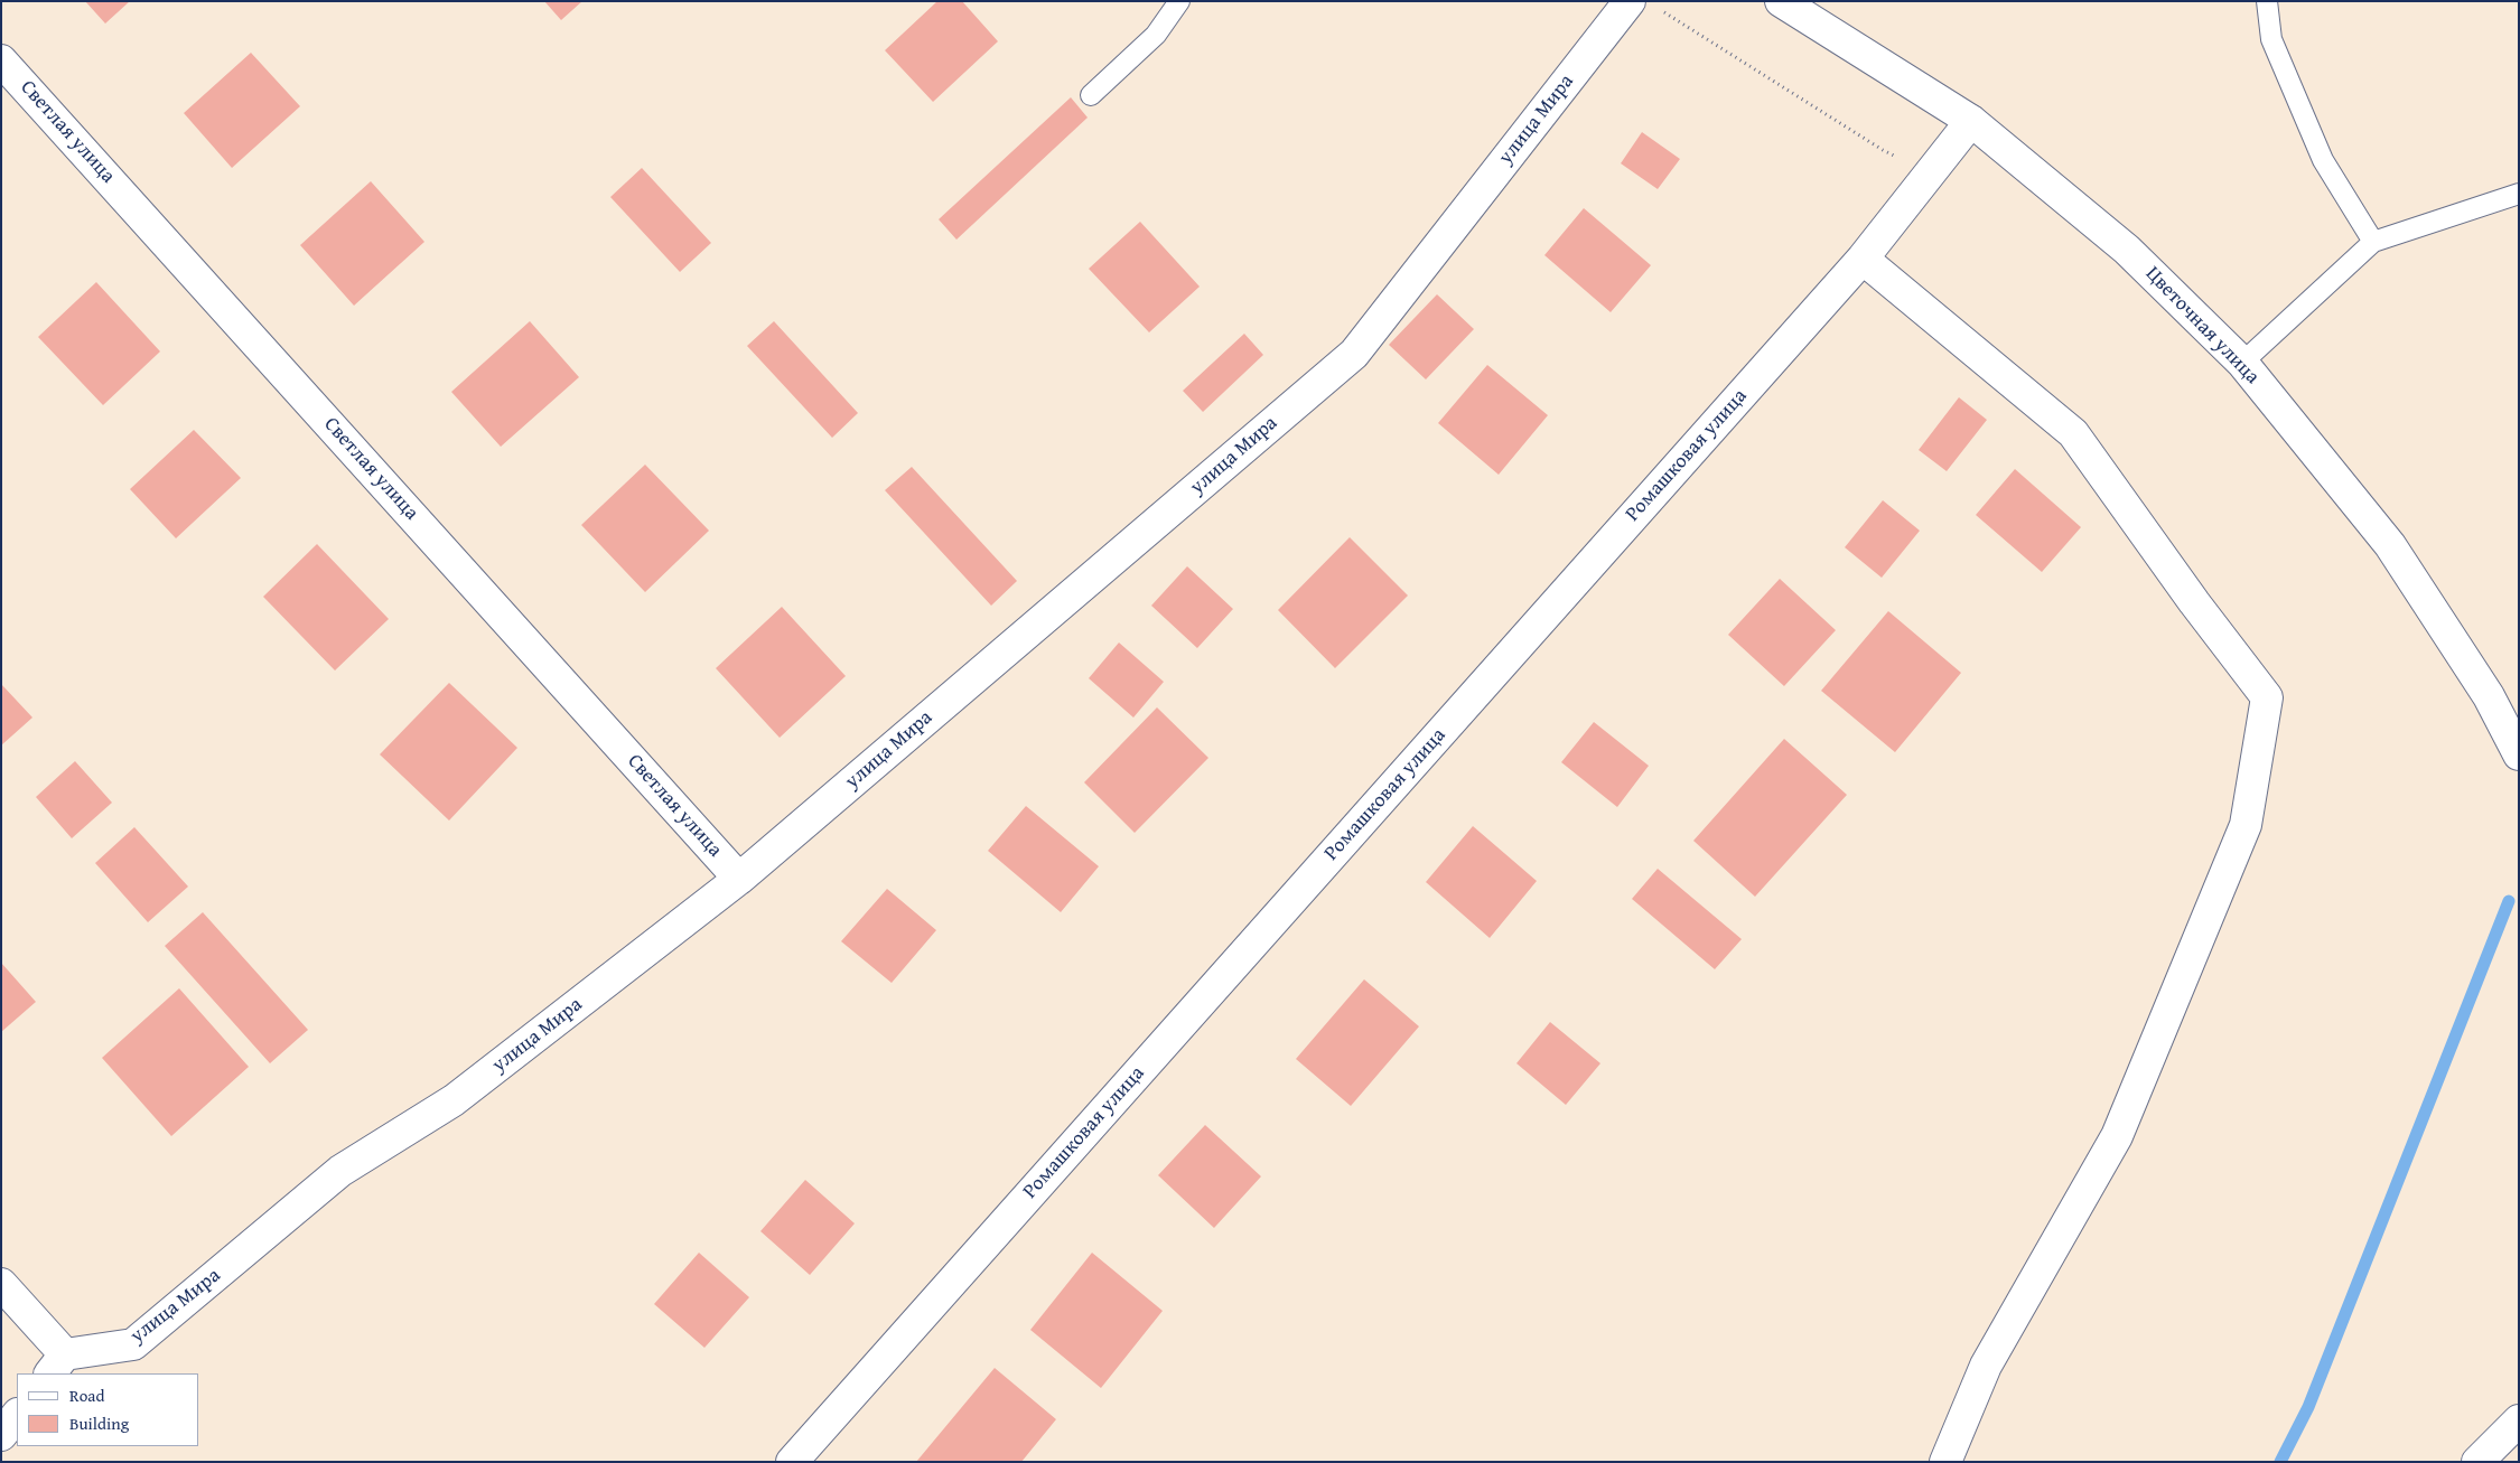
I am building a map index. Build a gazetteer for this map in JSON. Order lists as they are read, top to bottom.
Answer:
{
  "streets": {
    "street": [
      "улица Мира",
      "Светлая улица",
      "Цветочная улица",
      "Ромашковая улица"
    ]
  },
  "crossings": [
    ["улица Мира", "Светлая улица"],
    ["Цветочная улица", "Ромашковая улица"]
  ],
  "legend": ["Road", "Building"]
}
